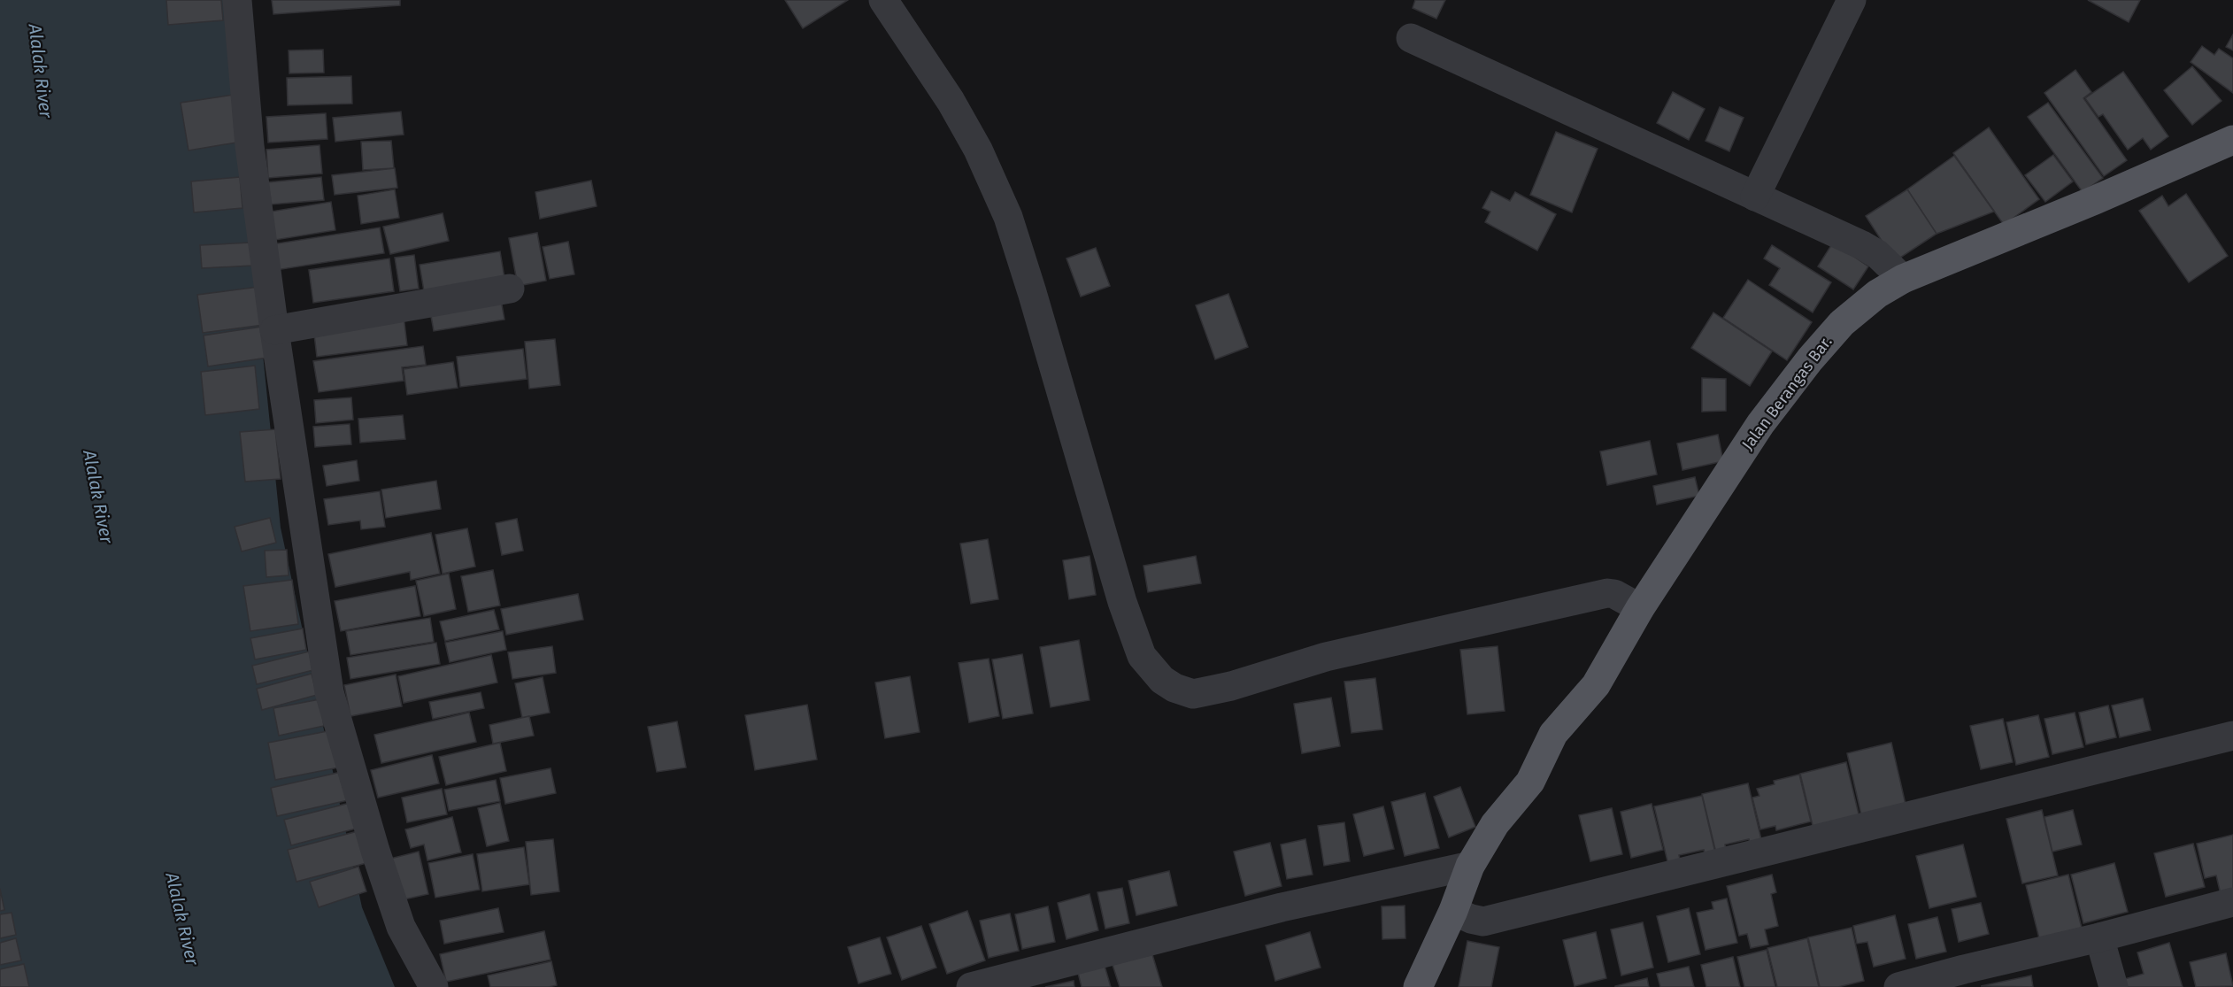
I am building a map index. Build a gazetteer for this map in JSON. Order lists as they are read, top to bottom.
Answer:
{
  "streets": {
    "main road": ["Jalan Berangas Bar."]
  },
  "water": ["Alalak River"]
}
